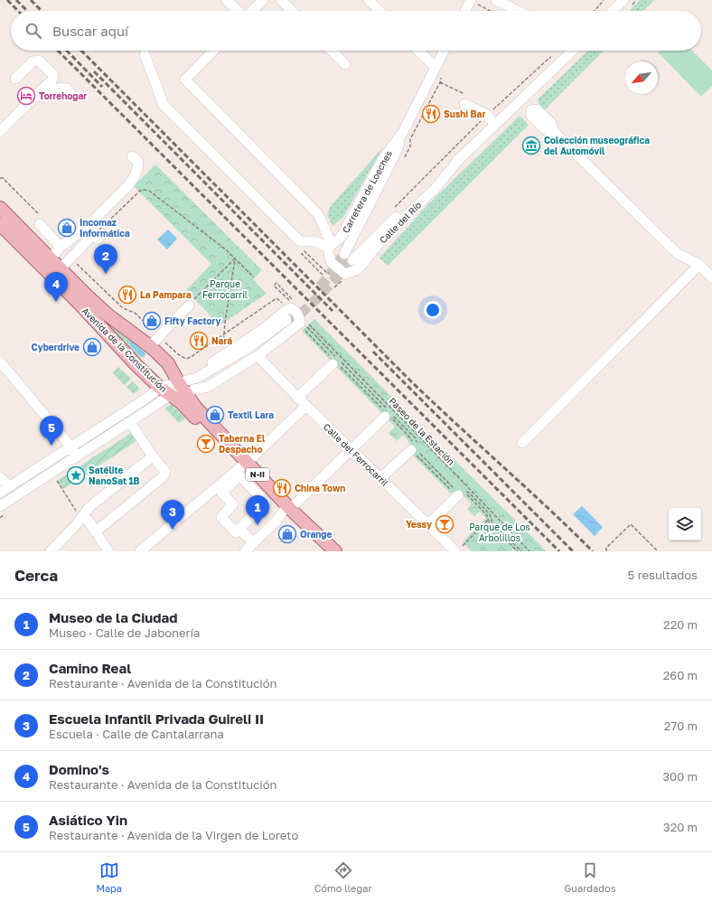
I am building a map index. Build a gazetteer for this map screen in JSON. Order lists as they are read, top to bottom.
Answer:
{
  "streets": {
    "main road": ["Avenida de la Constitución", "N-II"],
    "street": ["Carretera de Loeches", "Calle del Río", "Calle del Ferrocarril"],
    "path": ["Paseo de la Estación"]
  },
  "crossings": [
    ["Carretera de Loeches", "Calle del Río"],
    ["Avenida de la Constitución", "N-II"]
  ],
  "parks": ["Parque Ferrocarril", "Parque de Los Arbolillos"],
  "places": {
    "hotel": ["Torrehogar"],
    "restaurant": [
      "Sushi Bar",
      "La Pampara",
      "Nará",
      "China Town"
    ],
    "museum": ["Colección museográfica del Automóvil"],
    "shop": [
      "Incomaz Informática",
      "Fifty Factory",
      "Cyberdrive",
      "Textil Lara",
      "Orange"
    ],
    "bar": ["Taberna El Despacho", "Yessy"],
    "place": ["Satélite NanoSat 1B"]
  },
  "north": "bottom left",
  "page": {
    "search": "Buscar aquí",
    "pins": [
      "2",
      "4",
      "5",
      "1",
      "3"
    ],
    "heading": ["Cerca", "5 resultados"],
    "list": [
      {
        "mark": "1",
        "name": "Museo de la Ciudad",
        "note": "Museo · Calle de Jabonería",
        "value": "220 m"
      },
      {
        "mark": "2",
        "name": "Camino Real",
        "note": "Restaurante · Avenida de la Constitución",
        "value": "260 m"
      },
      {
        "mark": "3",
        "name": "Escuela Infantil Privada Guireli II",
        "note": "Escuela · Calle de Cantalarrana",
        "value": "270 m"
      },
      {
        "mark": "4",
        "name": "Domino's",
        "note": "Restaurante · Avenida de la Constitución",
        "value": "300 m"
      },
      {
        "mark": "5",
        "name": "Asiático Yin",
        "note": "Restaurante · Avenida de la Virgen de Loreto",
        "value": "320 m"
      }
    ],
    "nav": ["Mapa", "Cómo llegar", "Guardados"]
  }
}
